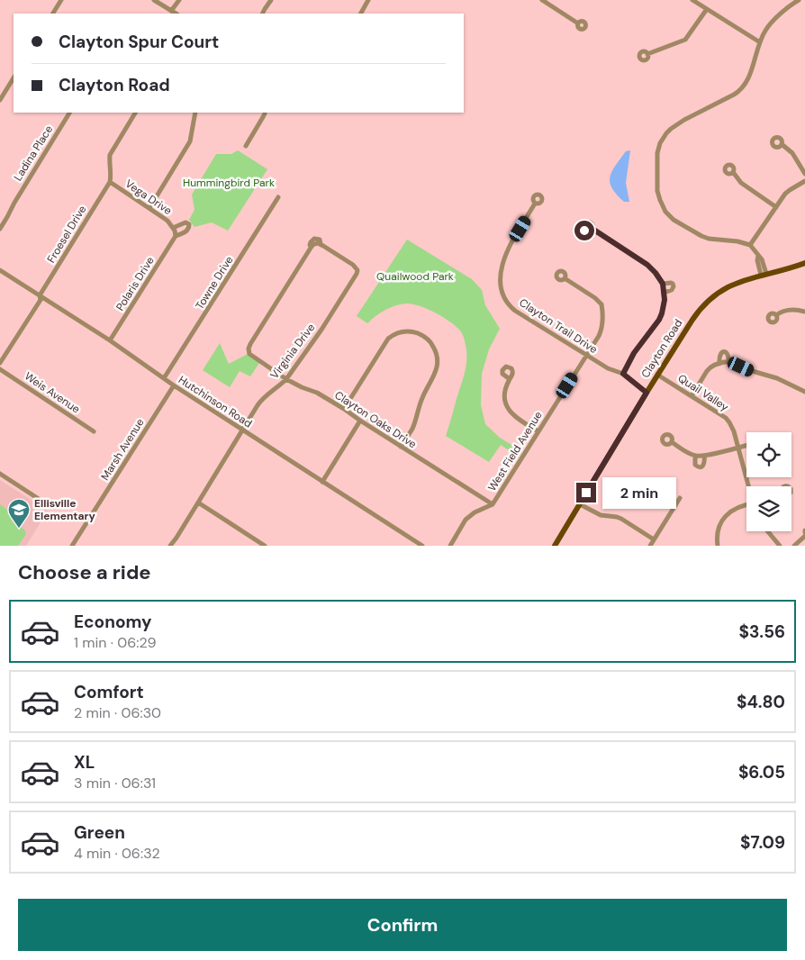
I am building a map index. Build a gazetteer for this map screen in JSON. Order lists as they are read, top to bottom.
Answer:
{
  "streets": {
    "main road": ["Clayton Road"],
    "street": [
      "Ladina Place",
      "Vega Drive",
      "Froesel Drive",
      "Towne Drive",
      "Polaris Drive",
      "Clayton Trail Drive",
      "Virginia Drive",
      "Weis Avenue",
      "Quail Valley",
      "Hutchinson Road",
      "Clayton Oaks Drive",
      "Marsh Avenue",
      "West Field Avenue"
    ]
  },
  "crossings": [
    ["Vega Drive", "Froesel Drive"],
    ["Vega Drive", "Polaris Drive"],
    ["Froesel Drive", "Hutchinson Road"],
    ["Towne Drive", "Hutchinson Road"],
    ["Polaris Drive", "Hutchinson Road"],
    ["Clayton Trail Drive", "Clayton Road"],
    ["Clayton Trail Drive", "West Field Avenue"],
    ["Clayton Road", "Quail Valley"],
    ["Virginia Drive", "Hutchinson Road"],
    ["Virginia Drive", "Clayton Oaks Drive"],
    ["Hutchinson Road", "Marsh Avenue"],
    ["Clayton Oaks Drive", "West Field Avenue"]
  ],
  "parks": ["Hummingbird Park", "Quailwood Park"],
  "places": {
    "school or university": ["Ellisville Elementary"]
  },
  "page": {
    "banner": ["Clayton Spur Court", "Clayton Road"],
    "bubble": "2 min",
    "heading": "Choose a ride",
    "list": [
      {
        "name": "Economy",
        "note": "1 min · 06:29",
        "value": "$3.56"
      },
      {
        "name": "Comfort",
        "note": "2 min · 06:30",
        "value": "$4.80"
      },
      {
        "name": "XL",
        "note": "3 min · 06:31",
        "value": "$6.05"
      },
      {
        "name": "Green",
        "note": "4 min · 06:32",
        "value": "$7.09"
      }
    ],
    "buttons": "Confirm"
  }
}
